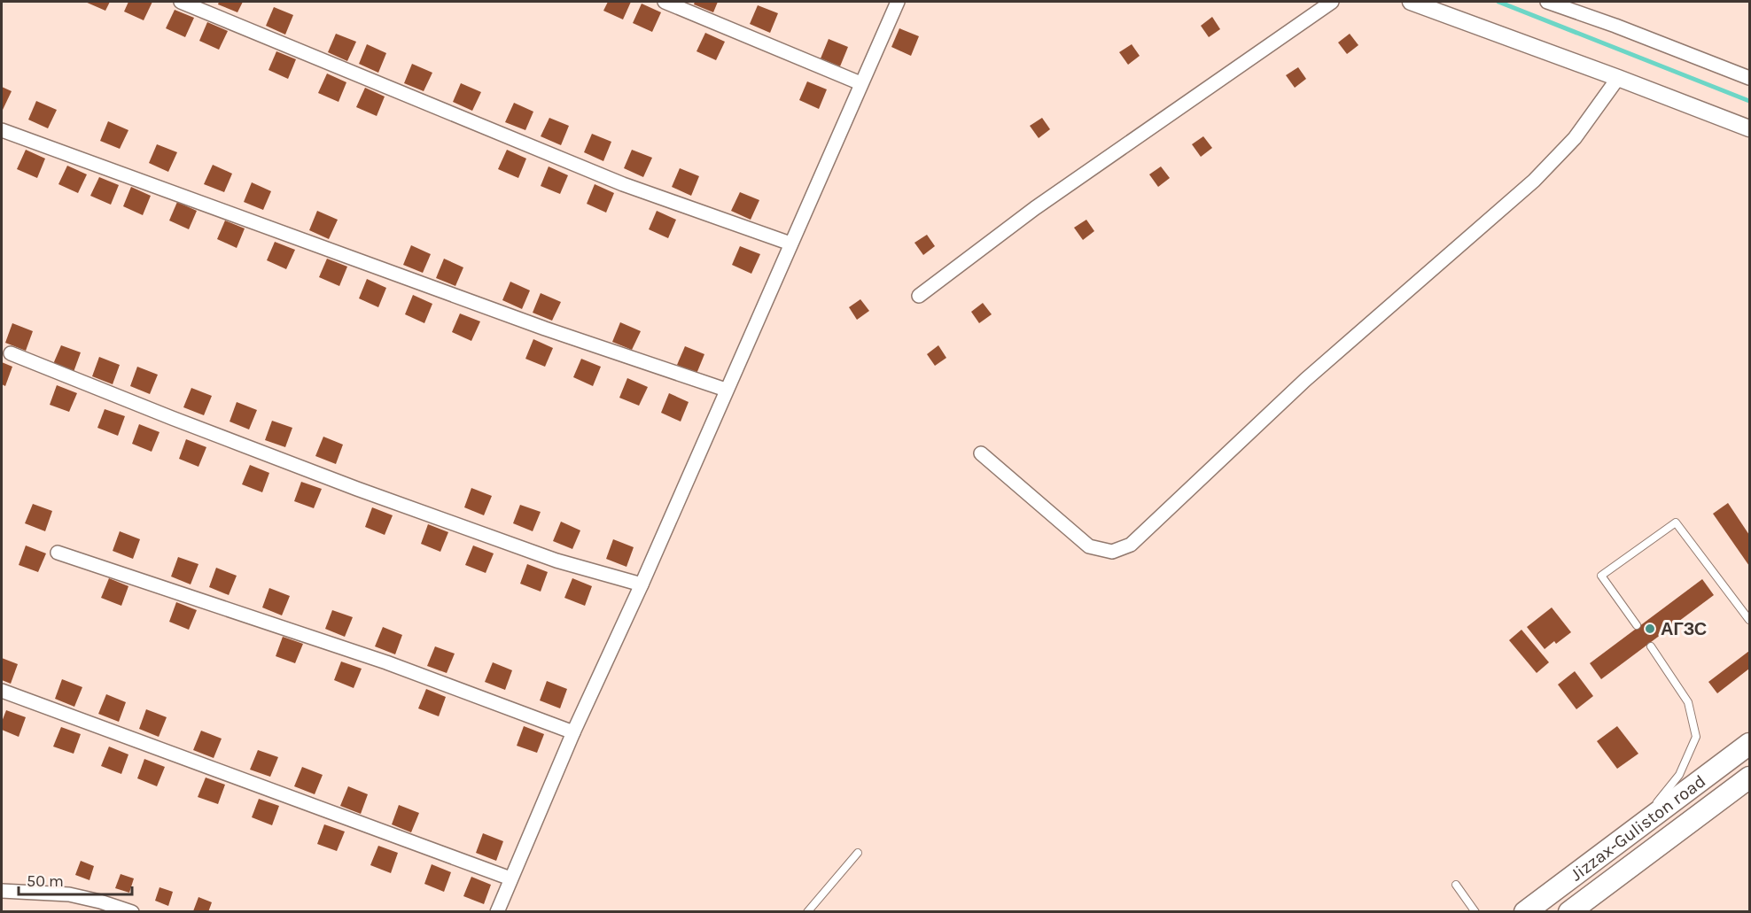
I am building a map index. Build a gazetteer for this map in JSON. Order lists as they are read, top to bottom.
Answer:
{
  "streets": {
    "highway": ["Jizzax-Guliston road"]
  },
  "places": ["АГЗС"],
  "scale_bar": "50 m"
}
